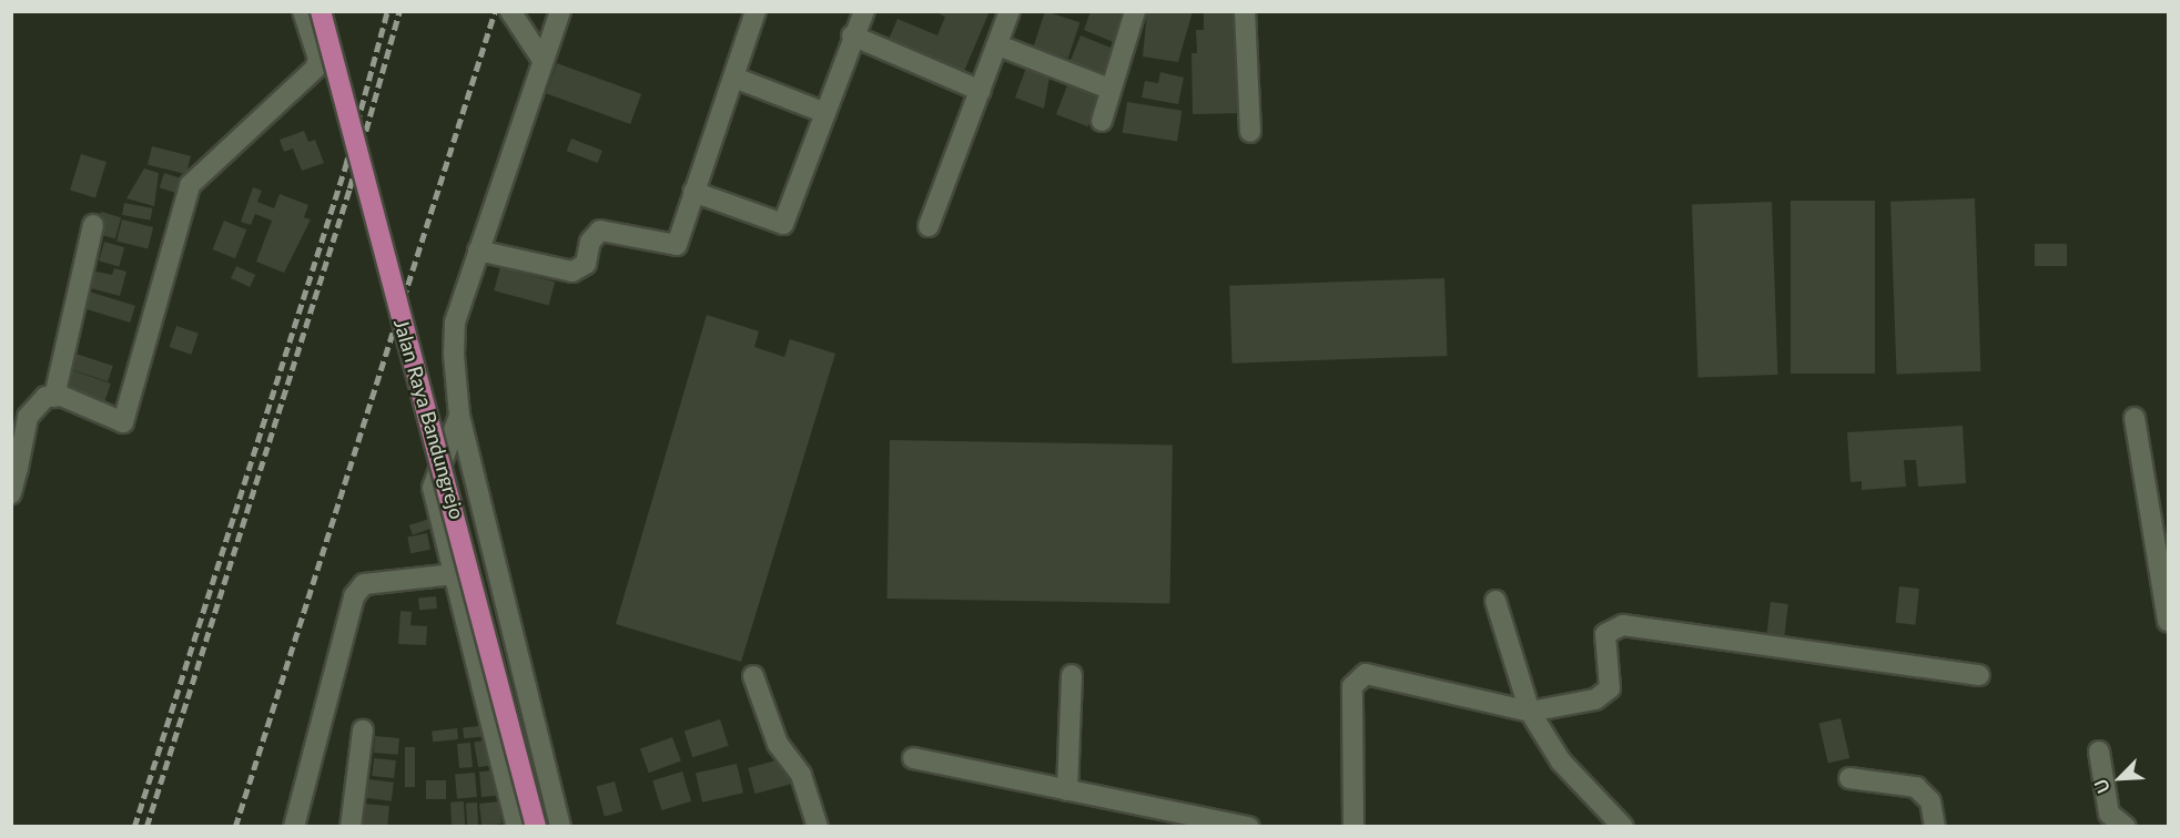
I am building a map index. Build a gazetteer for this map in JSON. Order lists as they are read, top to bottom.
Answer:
{
  "streets": {
    "main road": ["Jalan Raya Bandungrejo"]
  },
  "north": "bottom left"
}
